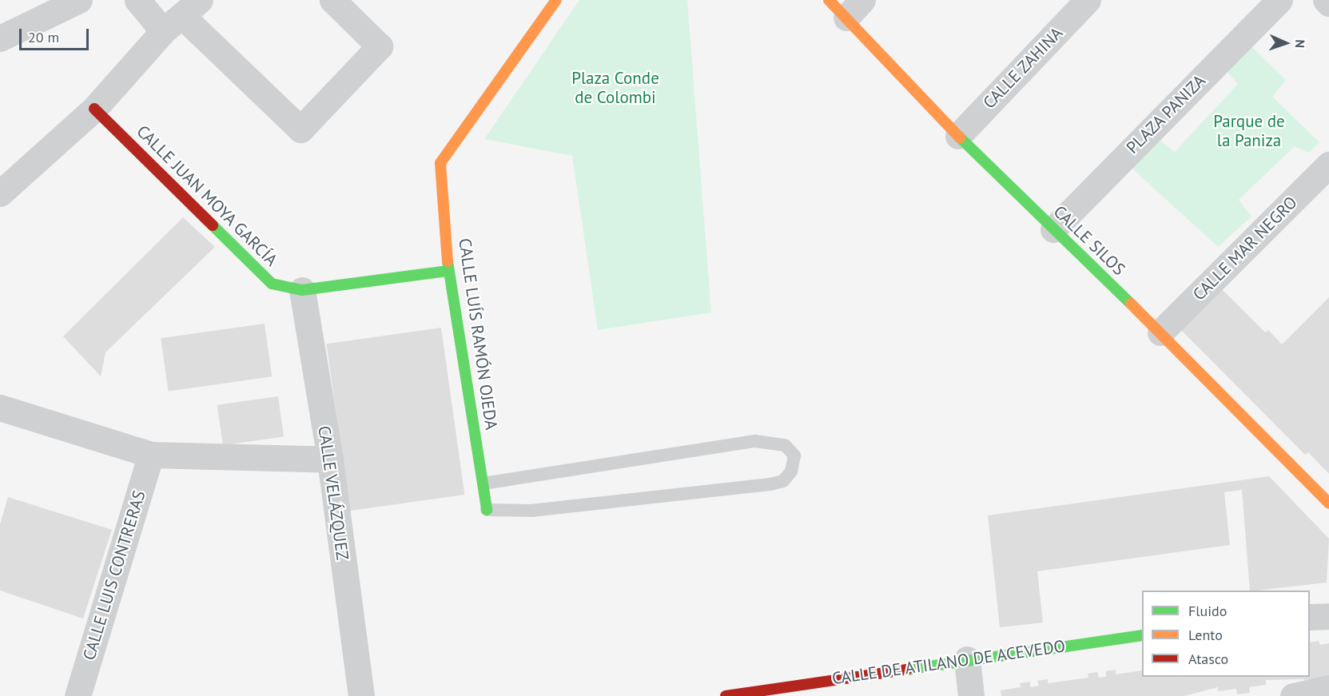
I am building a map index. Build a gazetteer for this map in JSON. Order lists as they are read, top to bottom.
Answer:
{
  "streets": {
    "street": [
      "CALLE ZAHINA",
      "PLAZA PANIZA",
      "CALLE JUAN MOYA GARCÍA",
      "CALLE SILOS",
      "CALLE MAR NEGRO",
      "CALLE LUÍS RAMÓN OJEDA",
      "CALLE VELÁZQUEZ",
      "CALLE LUIS CONTRERAS",
      "CALLE DE ATILANO DE ACEVEDO"
    ]
  },
  "crossings": [
    ["CALLE ZAHINA", "CALLE SILOS"],
    ["PLAZA PANIZA", "CALLE SILOS"],
    ["CALLE JUAN MOYA GARCÍA", "CALLE LUÍS RAMÓN OJEDA"],
    ["CALLE JUAN MOYA GARCÍA", "CALLE VELÁZQUEZ"],
    ["CALLE SILOS", "CALLE MAR NEGRO"]
  ],
  "parks": ["Plaza Conde de Colombi", "Parque de la Paniza"],
  "legend": ["Fluido", "Lento", "Atasco"],
  "scale_bar": "20 m",
  "north": "right"
}
